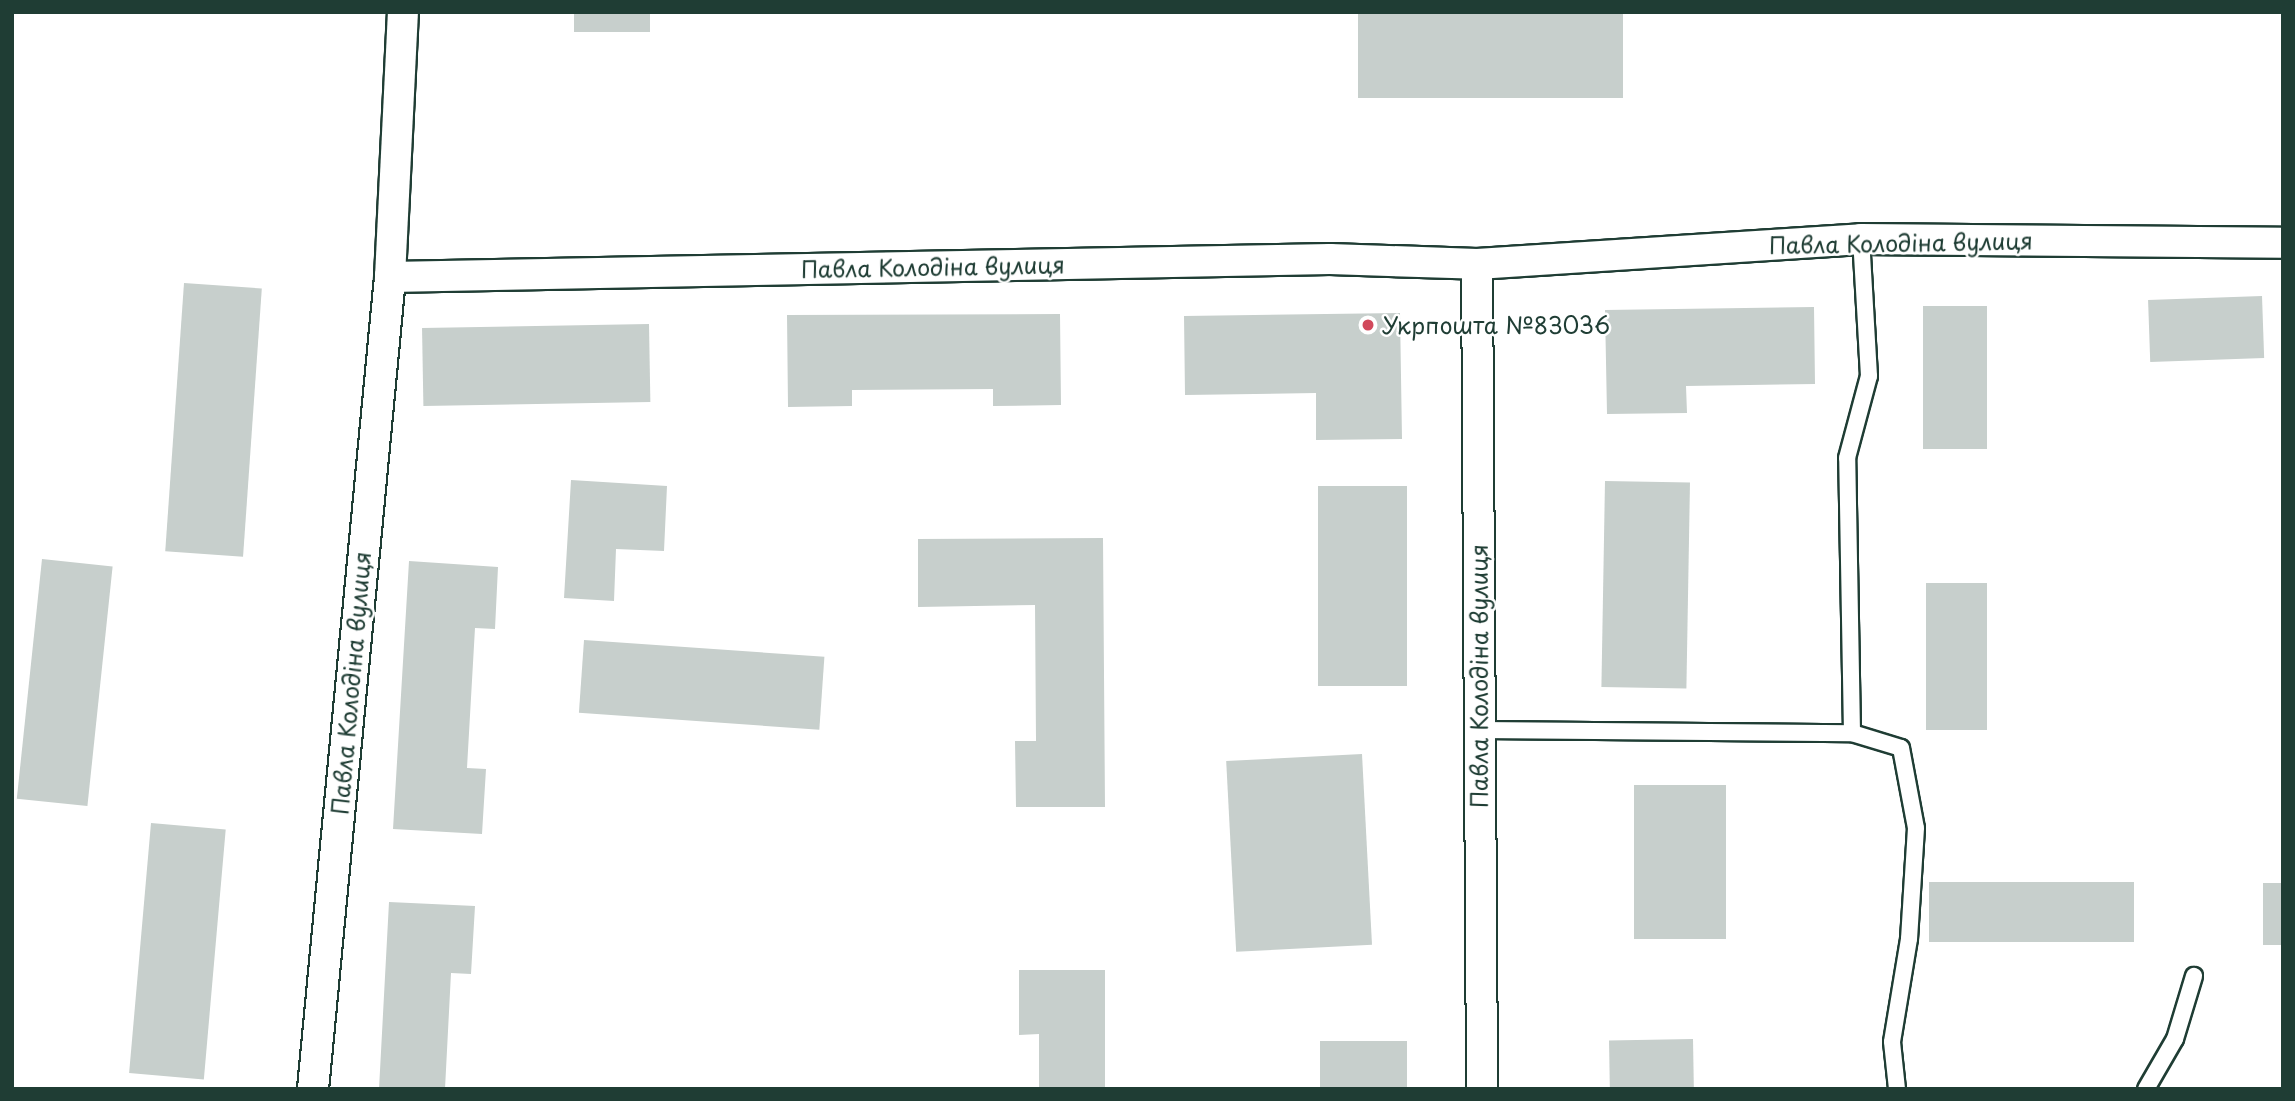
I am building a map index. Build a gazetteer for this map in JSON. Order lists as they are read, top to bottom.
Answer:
{
  "streets": {
    "street": ["Павла Колодіна вулиця"]
  },
  "places": ["Укрпошта №83036"]
}
